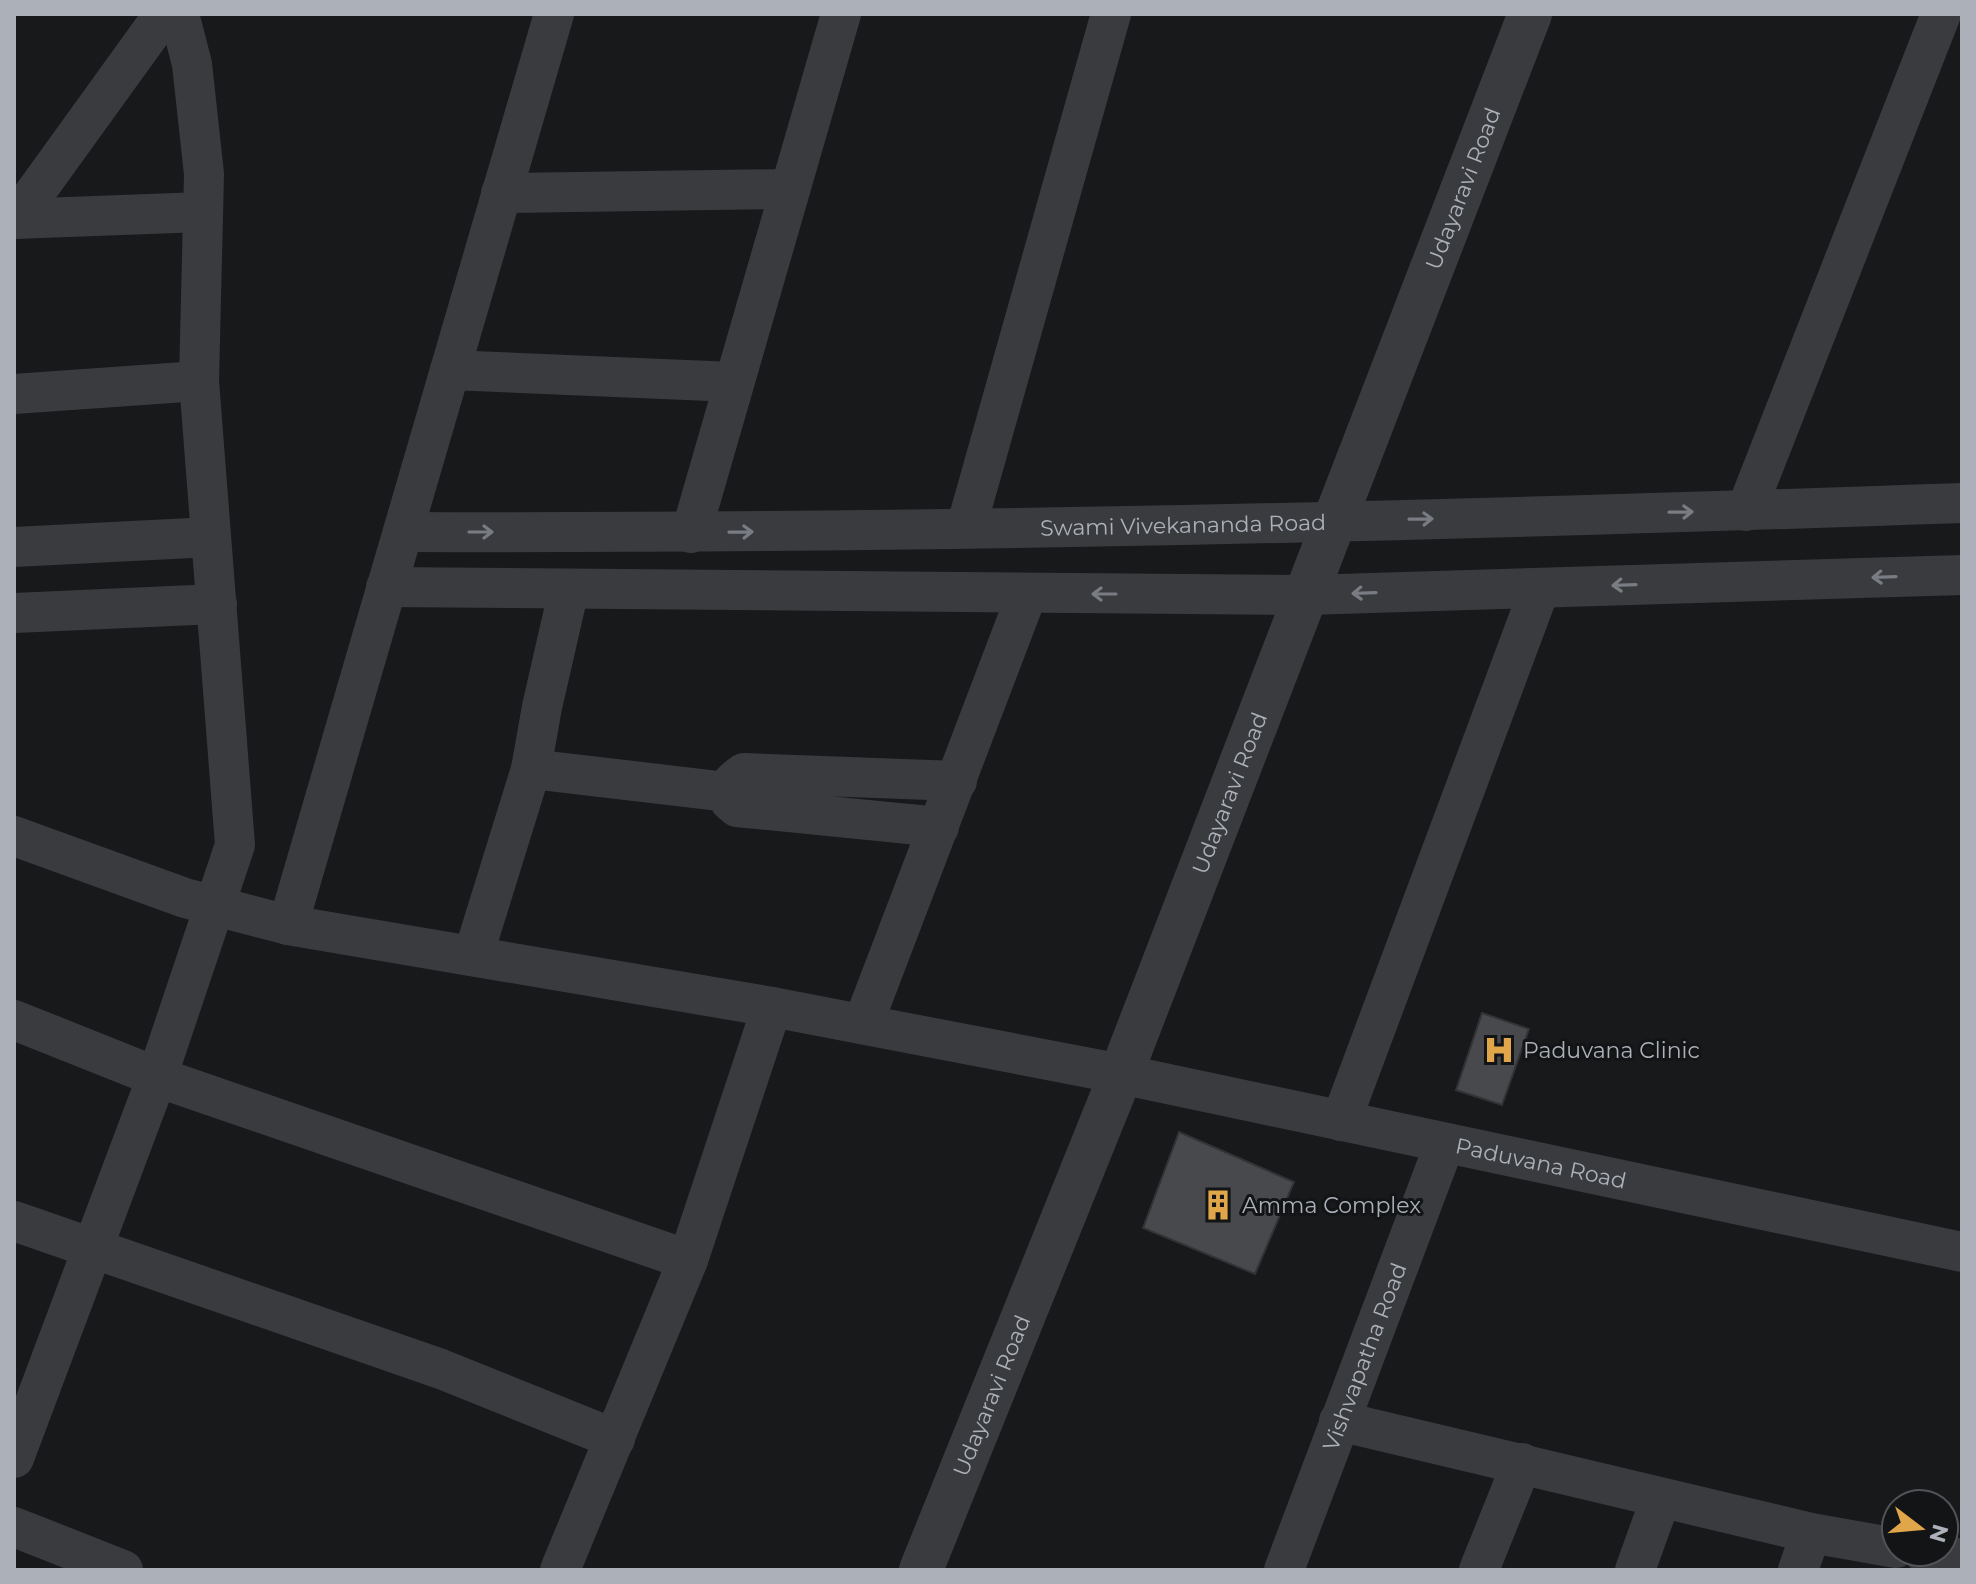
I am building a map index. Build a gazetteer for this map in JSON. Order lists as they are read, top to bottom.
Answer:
{
  "streets": {
    "street": [
      "Udayaravi Road",
      "Swami Vivekananda Road",
      "Paduvana Road",
      "Vishvapatha Road"
    ]
  },
  "crossings": [
    ["Udayaravi Road", "Swami Vivekananda Road"],
    ["Udayaravi Road", "Paduvana Road"],
    ["Paduvana Road", "Vishvapatha Road"]
  ],
  "places": {
    "hospital": ["Paduvana Clinic"],
    "building": ["Amma Complex"]
  },
  "north": "right"
}
